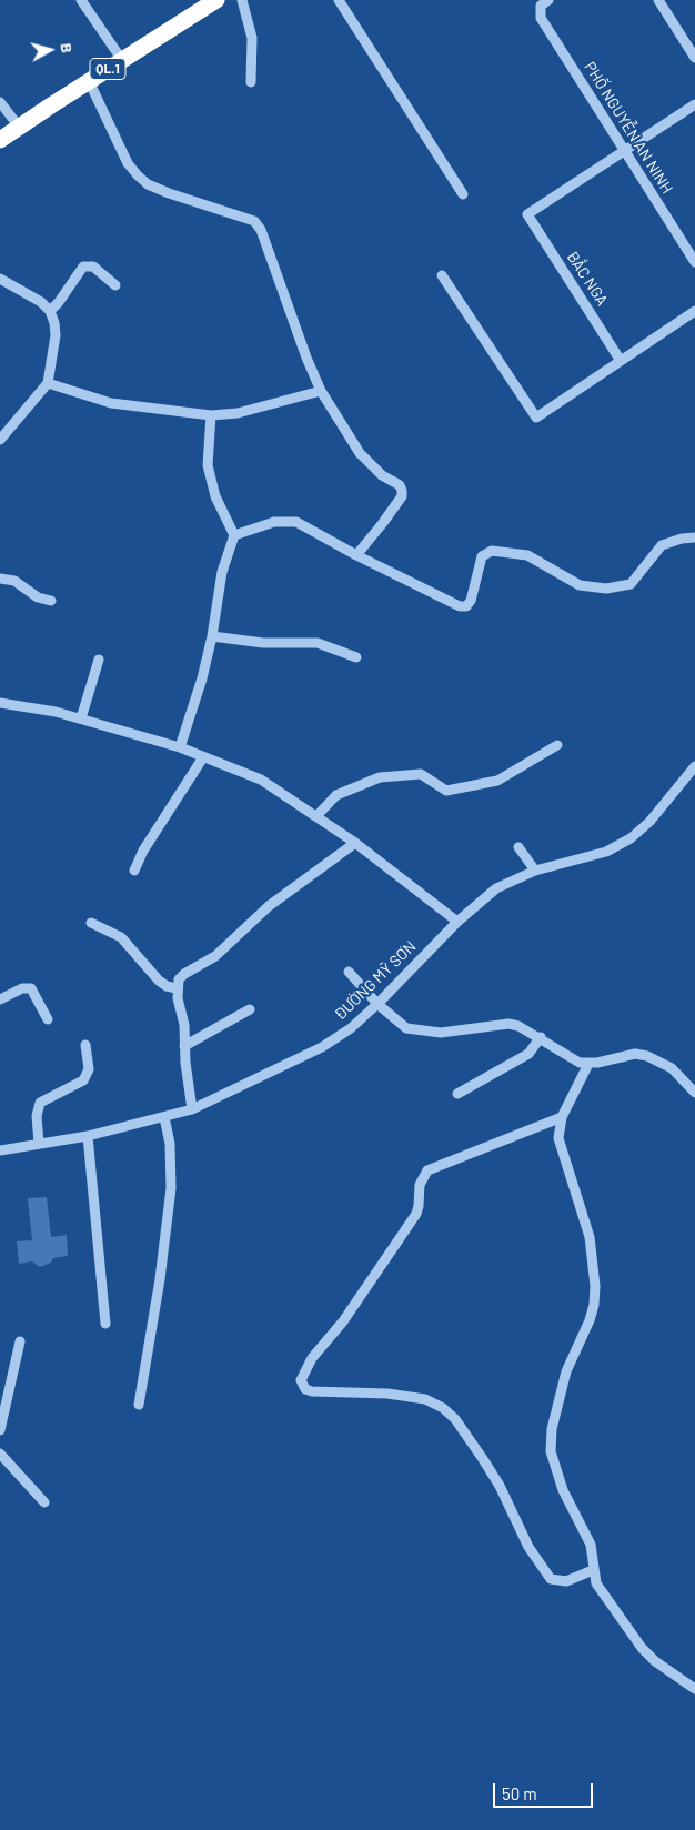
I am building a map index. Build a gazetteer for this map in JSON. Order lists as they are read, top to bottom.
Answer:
{
  "streets": {
    "highway": ["QL.1"],
    "street": ["PHỐ NGUYỄN AN NINH", "BẮC NGA", "ĐƯỜNG MỸ SƠN"]
  },
  "crossings": [
    ["PHỐ NGUYỄN AN NINH", "BẮC NGA"]
  ],
  "scale_bar": "50 m",
  "north": "right"
}
